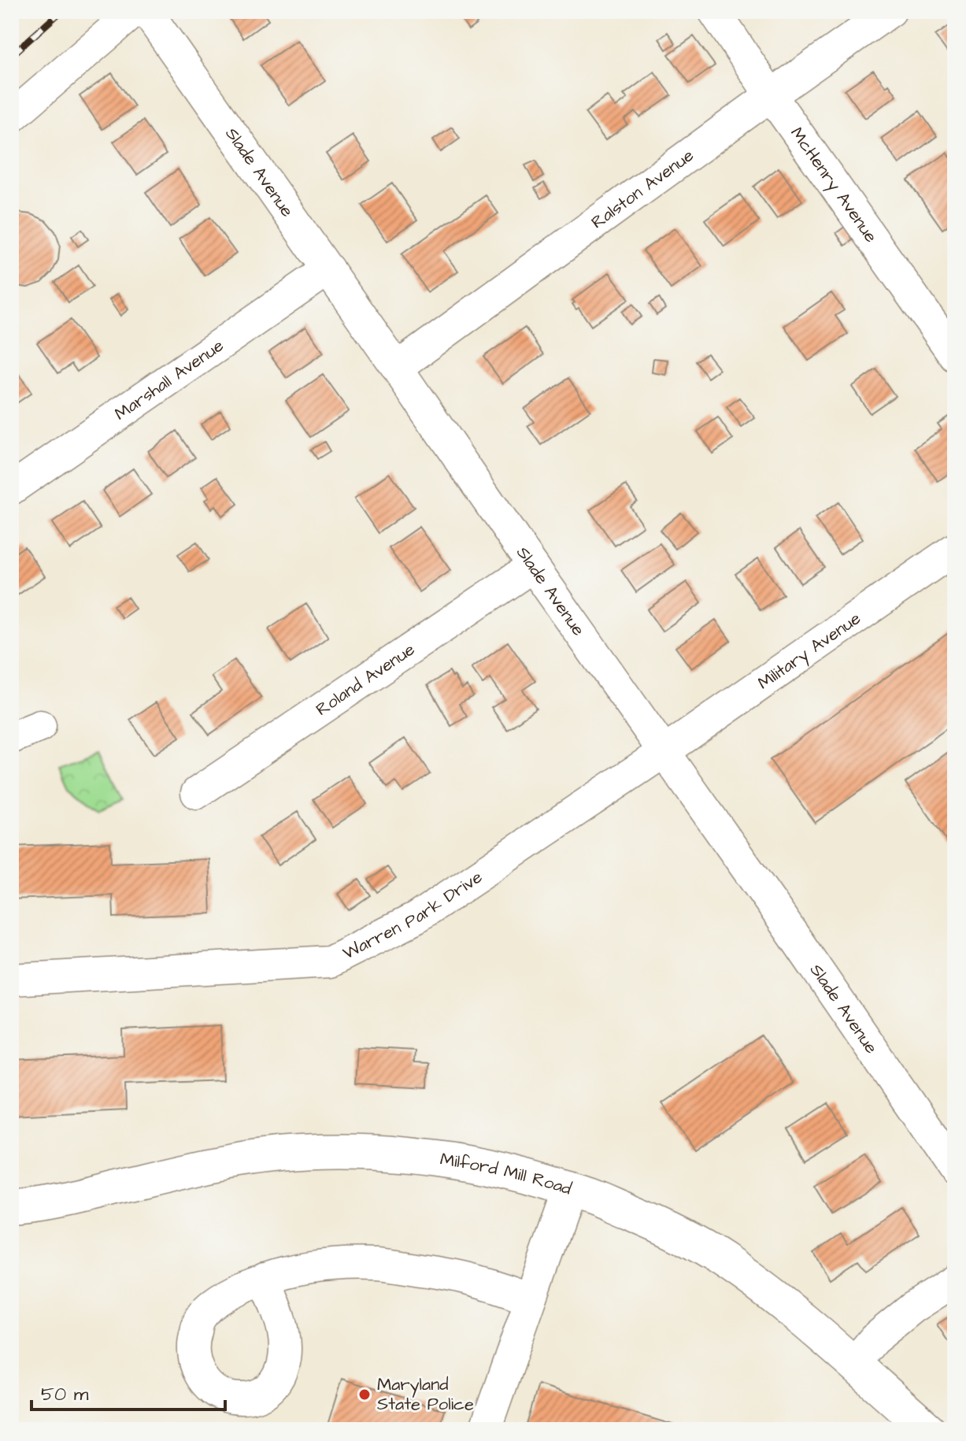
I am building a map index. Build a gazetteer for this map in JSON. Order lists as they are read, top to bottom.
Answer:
{
  "streets": {
    "main road": ["Milford Mill Road"],
    "street": [
      "Slade Avenue",
      "McHenry Avenue",
      "Ralston Avenue",
      "Marshall Avenue",
      "Military Avenue",
      "Roland Avenue",
      "Warren Park Drive"
    ]
  },
  "crossings": [
    ["Slade Avenue", "Ralston Avenue"],
    ["Slade Avenue", "Marshall Avenue"],
    ["Slade Avenue", "Military Avenue"],
    ["Slade Avenue", "Roland Avenue"],
    ["Slade Avenue", "Warren Park Drive"],
    ["McHenry Avenue", "Ralston Avenue"],
    ["Military Avenue", "Warren Park Drive"]
  ],
  "places": ["Maryland State Police"],
  "scale_bar": "50 m"
}
